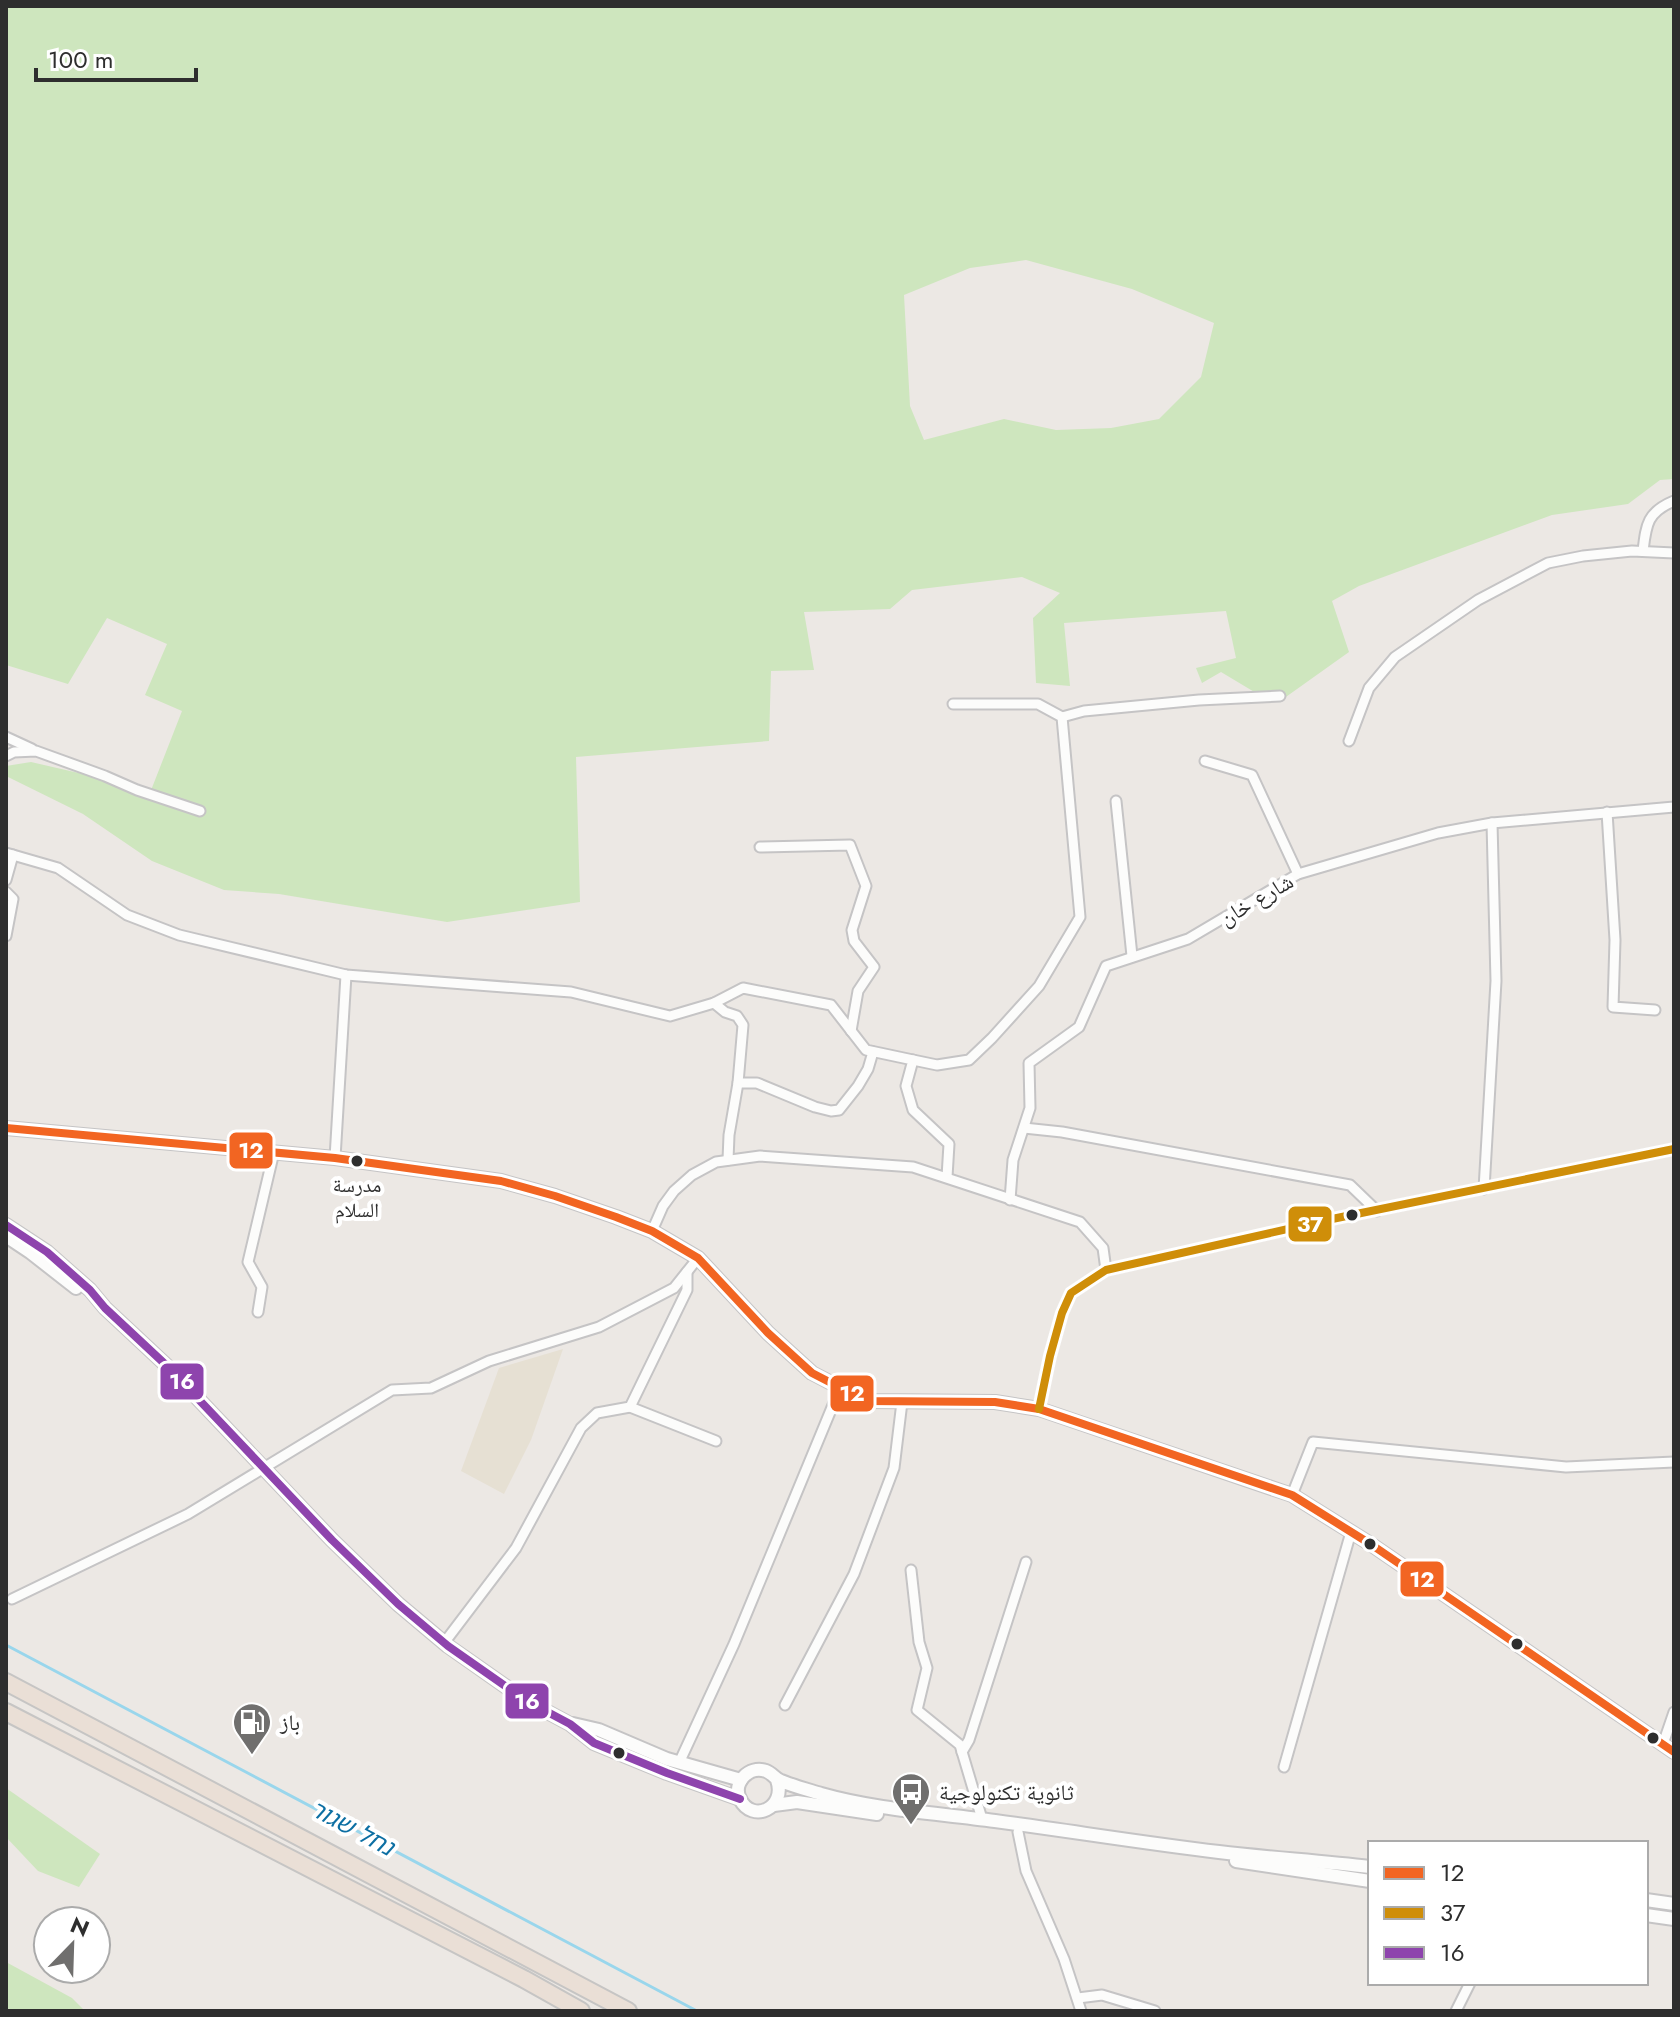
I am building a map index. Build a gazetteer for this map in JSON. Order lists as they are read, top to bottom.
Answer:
{
  "streets": {
    "street": ["شارع خان"]
  },
  "water": ["נחל שגור"],
  "places": {
    "other": ["مدرسة السلام"],
    "fuel station": ["باز"],
    "bus stop": ["ثانوية تكنولوجية"]
  },
  "lines": ["transit line 12", "transit line 37", "transit line 16"],
  "legend": ["12", "37", "16"],
  "scale_bar": "100 m",
  "north": "top right"
}
